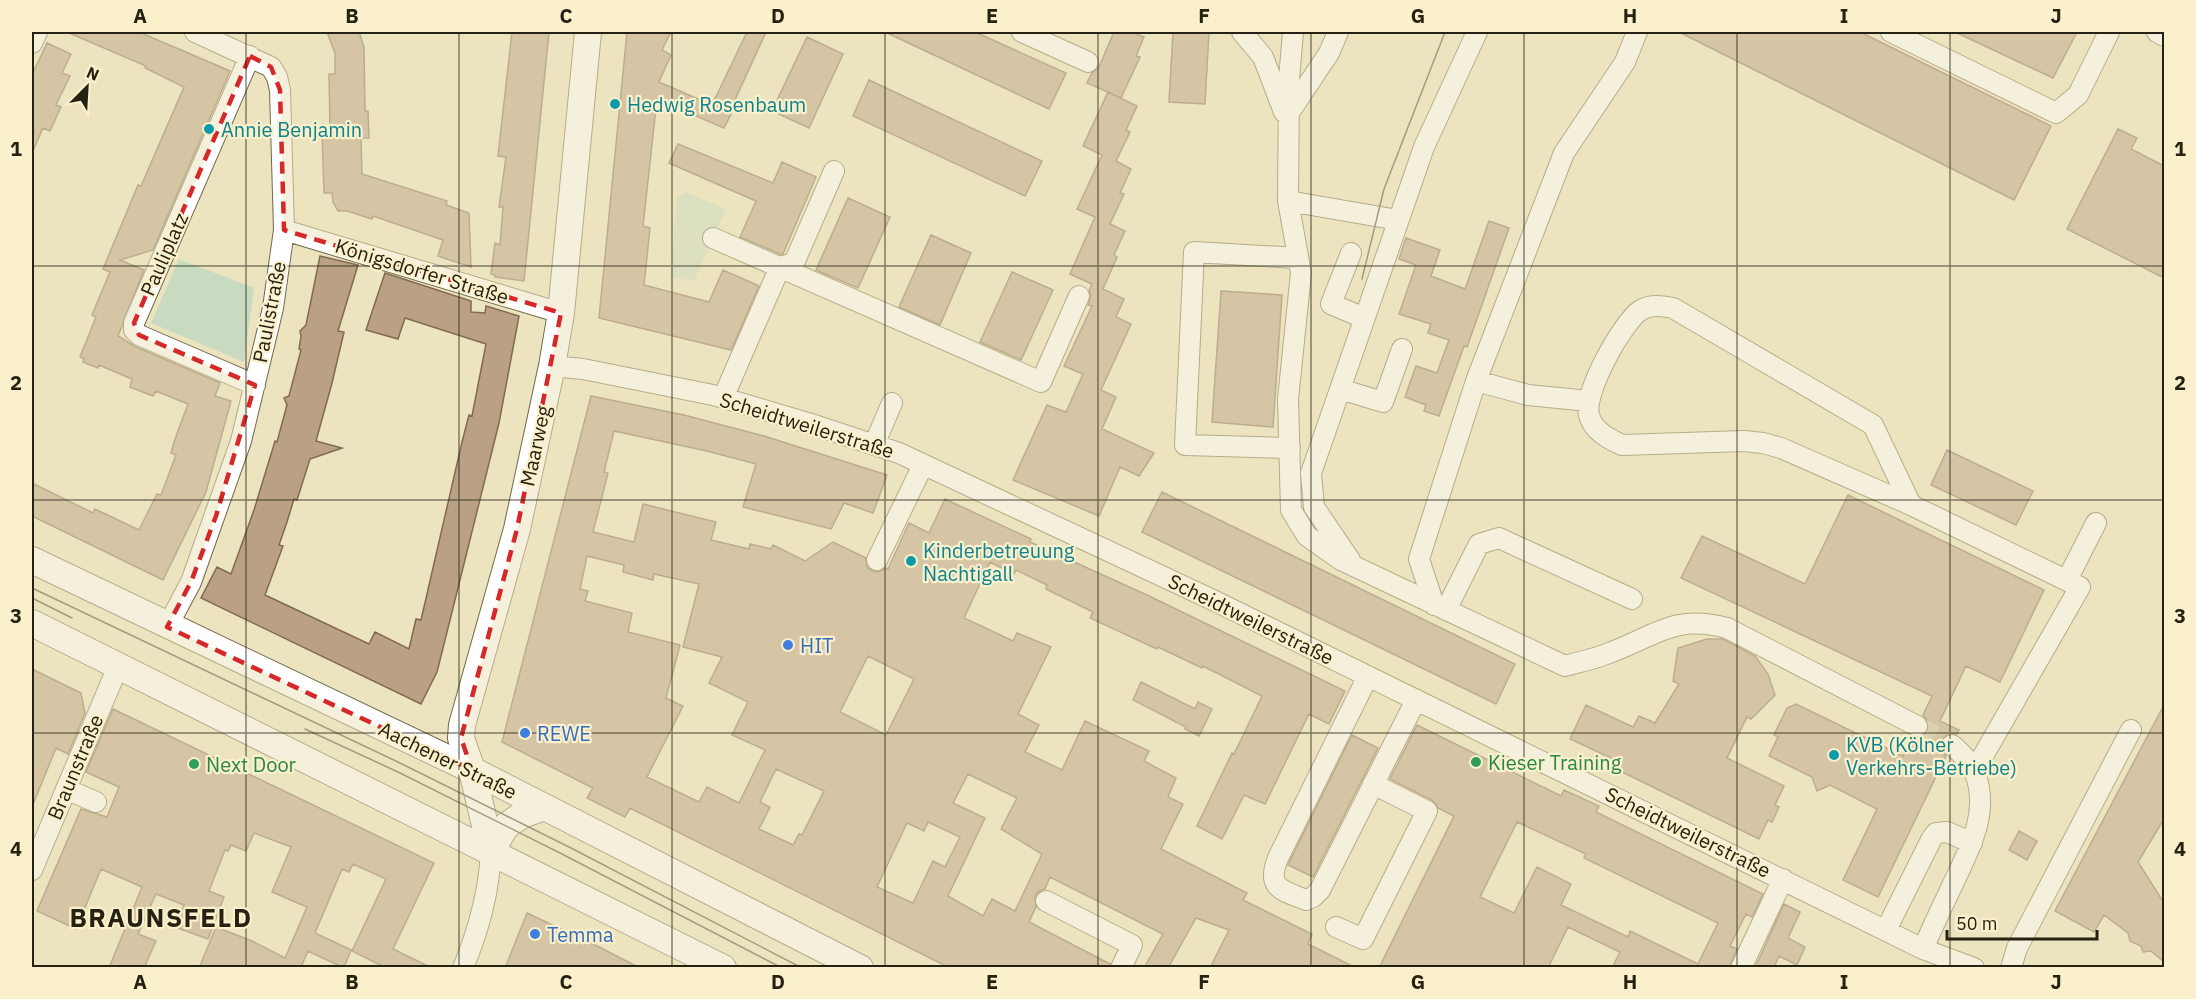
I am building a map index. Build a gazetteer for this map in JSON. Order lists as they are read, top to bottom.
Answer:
{
  "streets": {
    "main road": ["Maarweg", "Aachener Straße"],
    "street": [
      "Pauliplatz",
      "Königsdorfer Straße",
      "Paulistraße",
      "Scheidtweilerstraße",
      "Braunstraße"
    ]
  },
  "crossings": [
    ["Pauliplatz", "Paulistraße"],
    ["Königsdorfer Straße", "Paulistraße"],
    ["Königsdorfer Straße", "Maarweg"],
    ["Paulistraße", "Aachener Straße"],
    ["Scheidtweilerstraße", "Maarweg"],
    ["Maarweg", "Aachener Straße"]
  ],
  "districts": ["BRAUNSFELD"],
  "places": [
    "Hedwig Rosenbaum",
    "Annie Benjamin",
    "Kinderbetreuung Nachtigall",
    "HIT",
    "REWE",
    "KVB (Kölner Verkehrs-Betriebe)",
    "Kieser Training",
    "Next Door",
    "Temma"
  ],
  "scale_bar": "50 m",
  "north": "top right",
  "grid": {
    "columns": [
      "A",
      "B",
      "C",
      "D",
      "E",
      "F",
      "G",
      "H",
      "I",
      "J"
    ],
    "rows": [
      "1",
      "2",
      "3",
      "4"
    ]
  }
}
